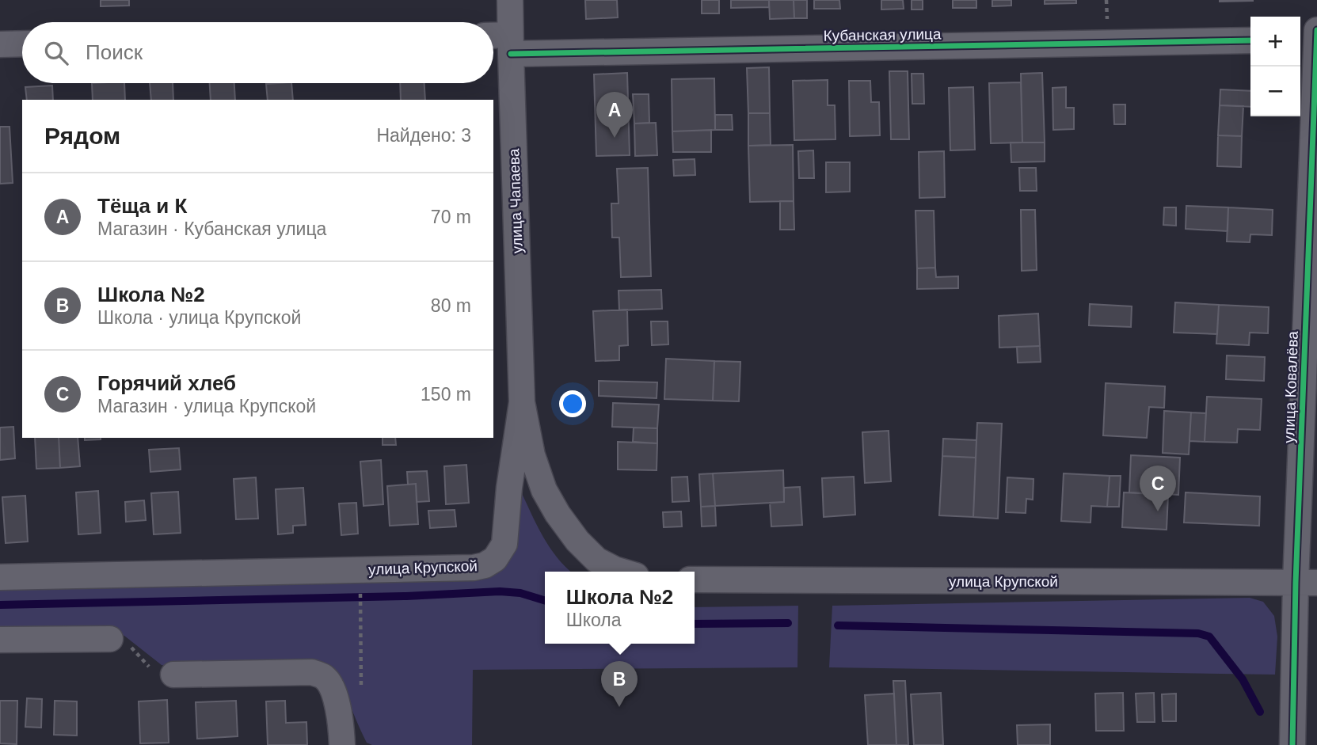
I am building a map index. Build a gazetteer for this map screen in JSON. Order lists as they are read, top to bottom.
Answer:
{
  "streets": {
    "street": [
      "Кубанская улица",
      "улица Чапаева",
      "улица Ковалёва",
      "улица Крупской"
    ]
  },
  "crossings": [
    ["Кубанская улица", "улица Чапаева"],
    ["улица Чапаева", "улица Крупской"],
    ["улица Ковалёва", "улица Крупской"]
  ],
  "page": {
    "map_buttons": ["+", "−"],
    "search": "Поиск",
    "pins": ["A", "C", "B"],
    "heading": ["Рядом", "Найдено: 3"],
    "list": [
      {
        "mark": "A",
        "name": "Тёща и К",
        "note": "Магазин · Кубанская улица",
        "value": "70 m"
      },
      {
        "mark": "B",
        "name": "Школа №2",
        "note": "Школа · улица Крупской",
        "value": "80 m"
      },
      {
        "mark": "C",
        "name": "Горячий хлеб",
        "note": "Магазин · улица Крупской",
        "value": "150 m"
      }
    ],
    "popup": ["Школа №2", "Школа"]
  }
}
